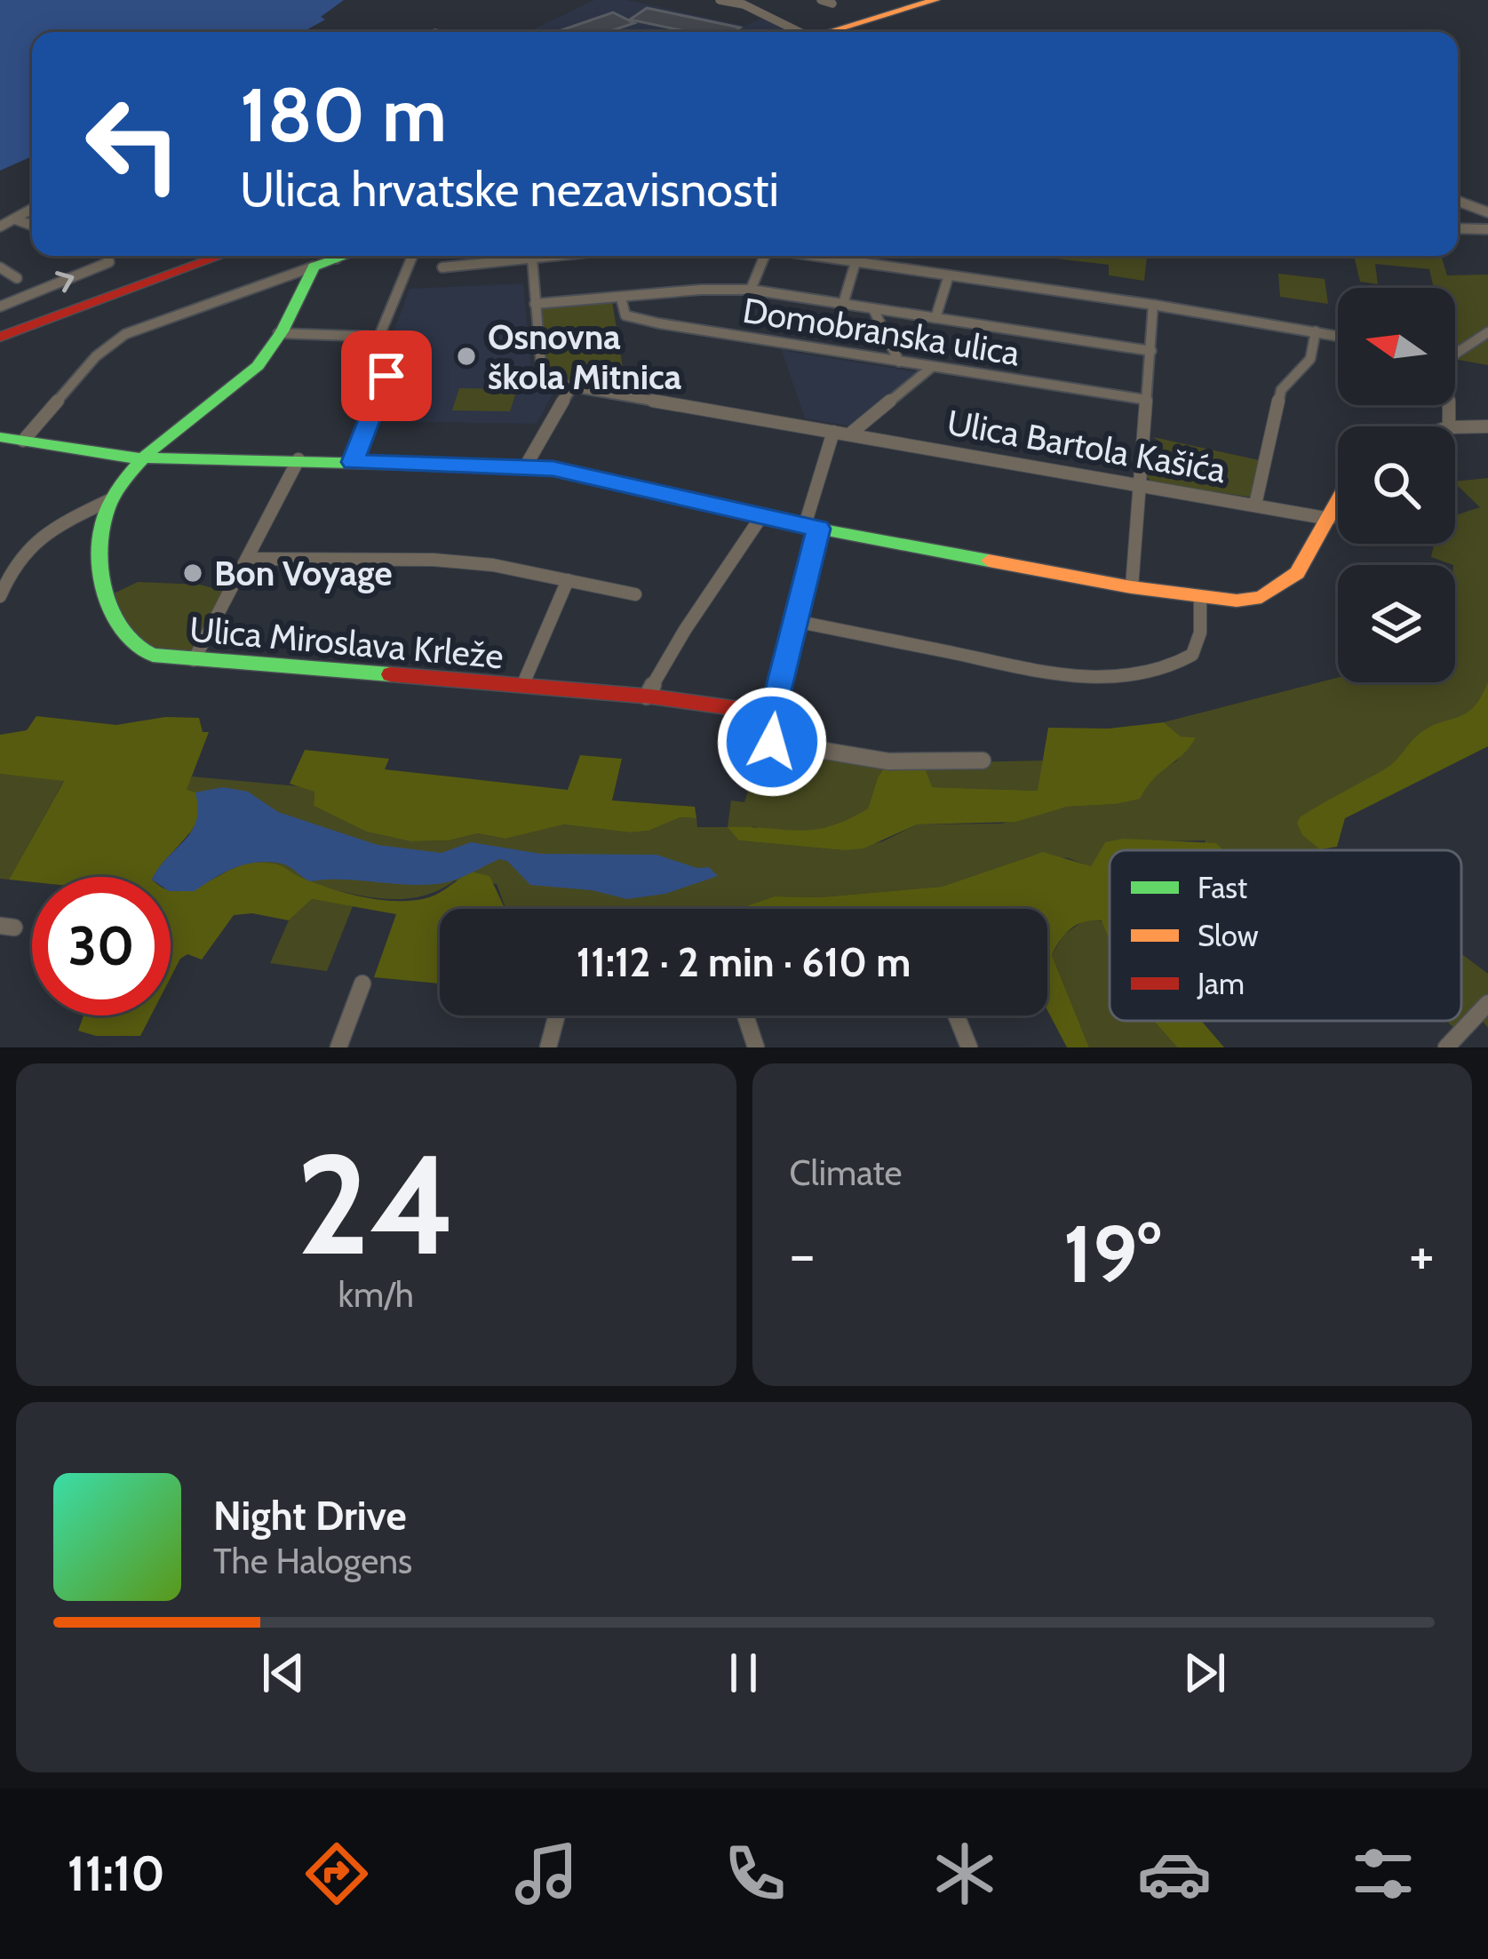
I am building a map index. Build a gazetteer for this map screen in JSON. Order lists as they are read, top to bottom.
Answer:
{
  "streets": {
    "street": ["Domobranska ulica", "Ulica Bartola Kašića", "Ulica Miroslava Krleže"]
  },
  "places": ["Osnovna škola Mitnica", "Bon Voyage"],
  "legend": ["Fast", "Slow", "Jam"],
  "north": "left",
  "page": {
    "turn": ["180 m", "Ulica hrvatske nezavisnosti"],
    "limit": "30",
    "trip": "11:12 · 2 min · 610 m",
    "tile": [
      ["24", "km/h"],
      "Climate"
    ],
    "heat": ["−", "19°", "+"],
    "song": ["Night Drive", "The Halogens"],
    "tabs": "11:10"
  }
}
